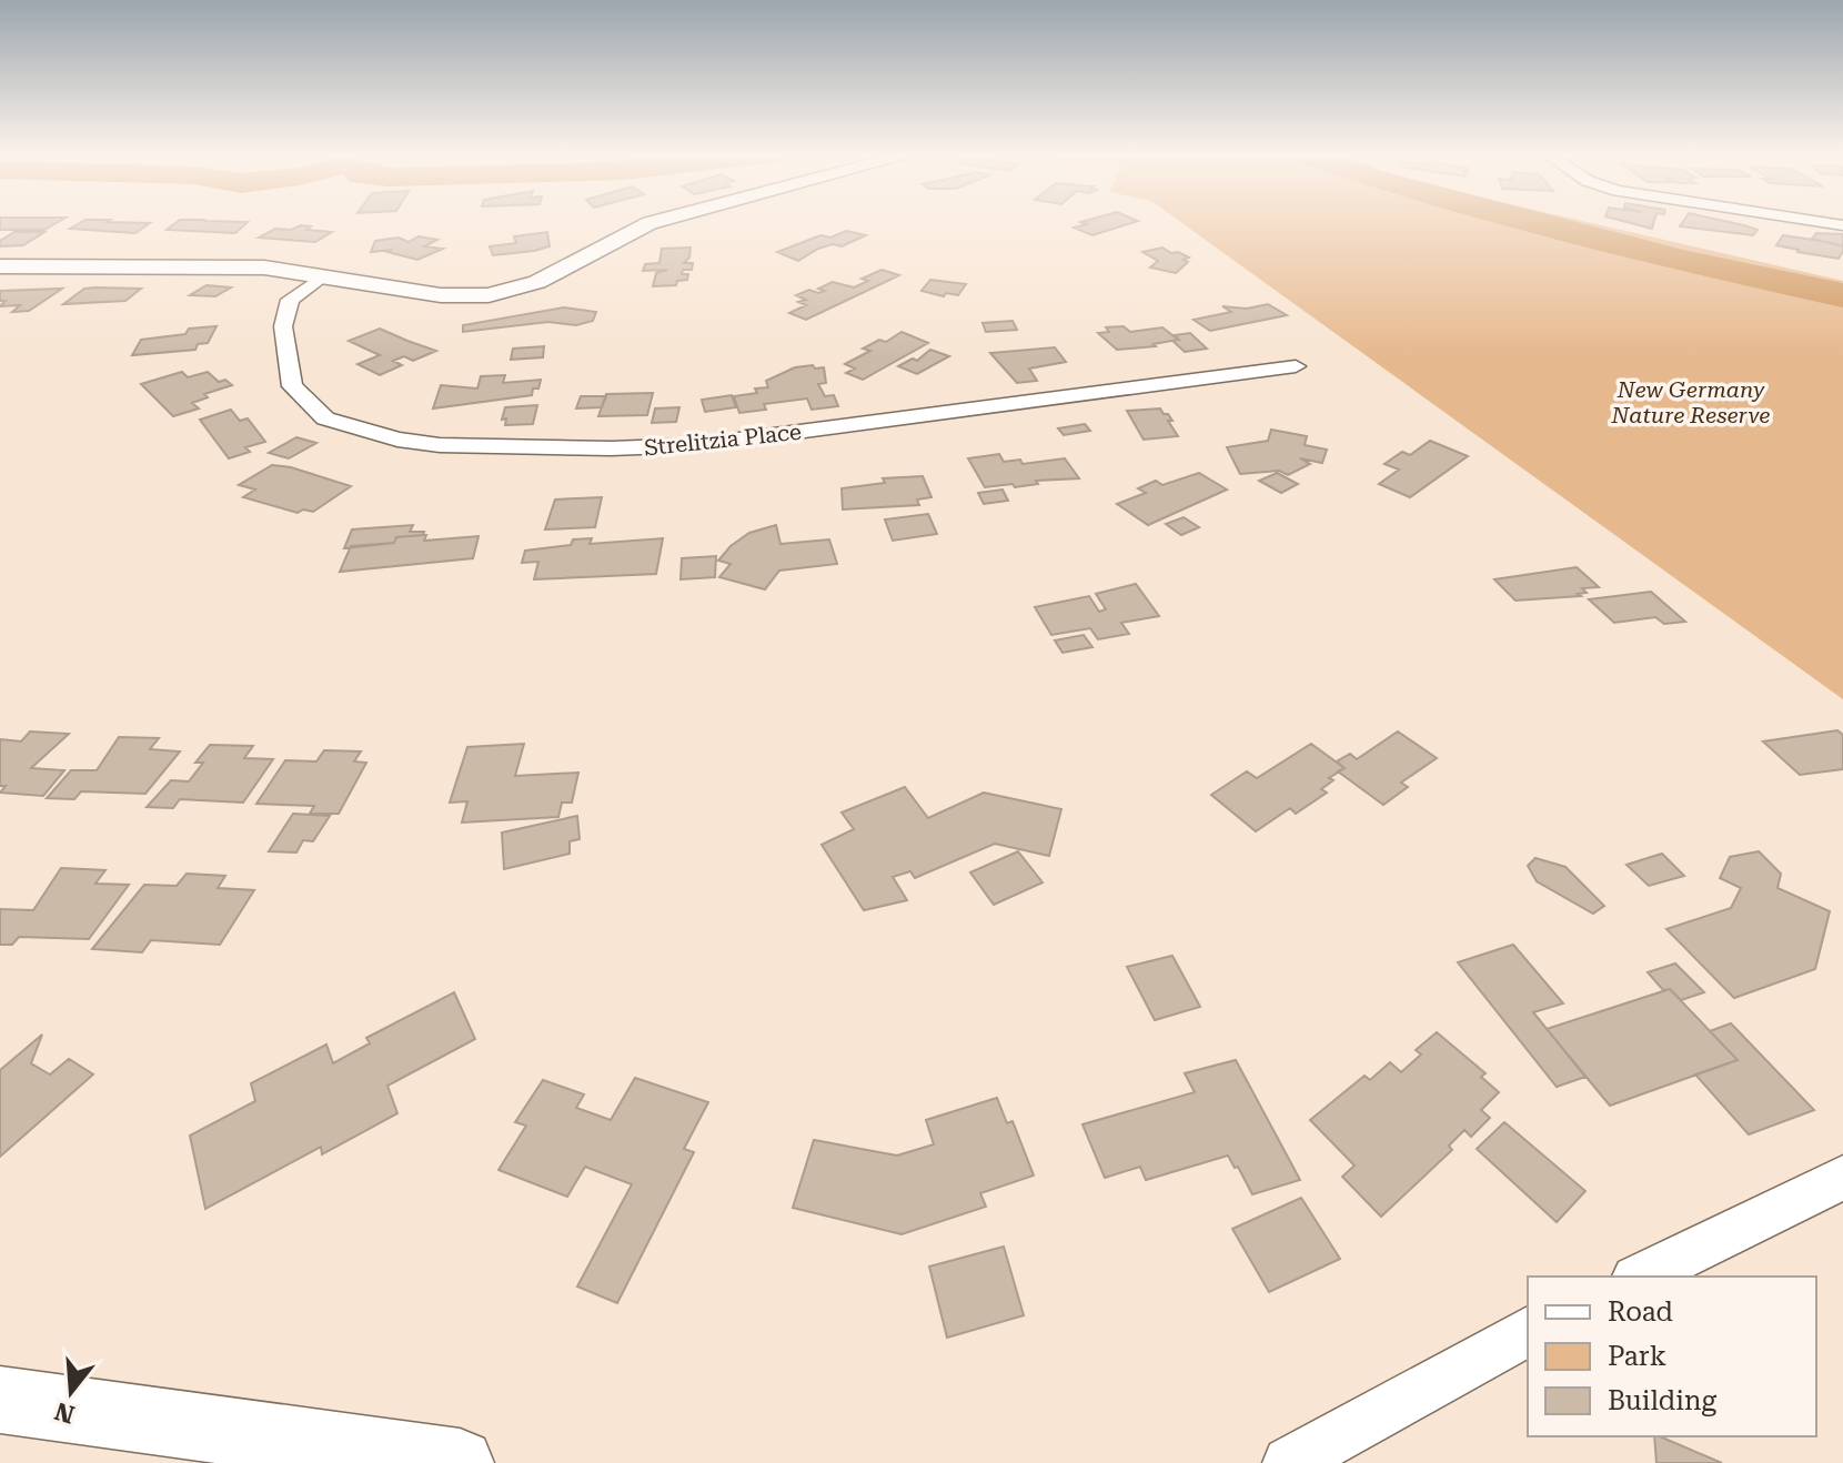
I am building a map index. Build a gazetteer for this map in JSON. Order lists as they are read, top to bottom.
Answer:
{
  "streets": {
    "street": ["Strelitzia Place"]
  },
  "parks": ["New Germany Nature Reserve"],
  "legend": ["Road", "Park", "Building"],
  "north": "bottom"
}
